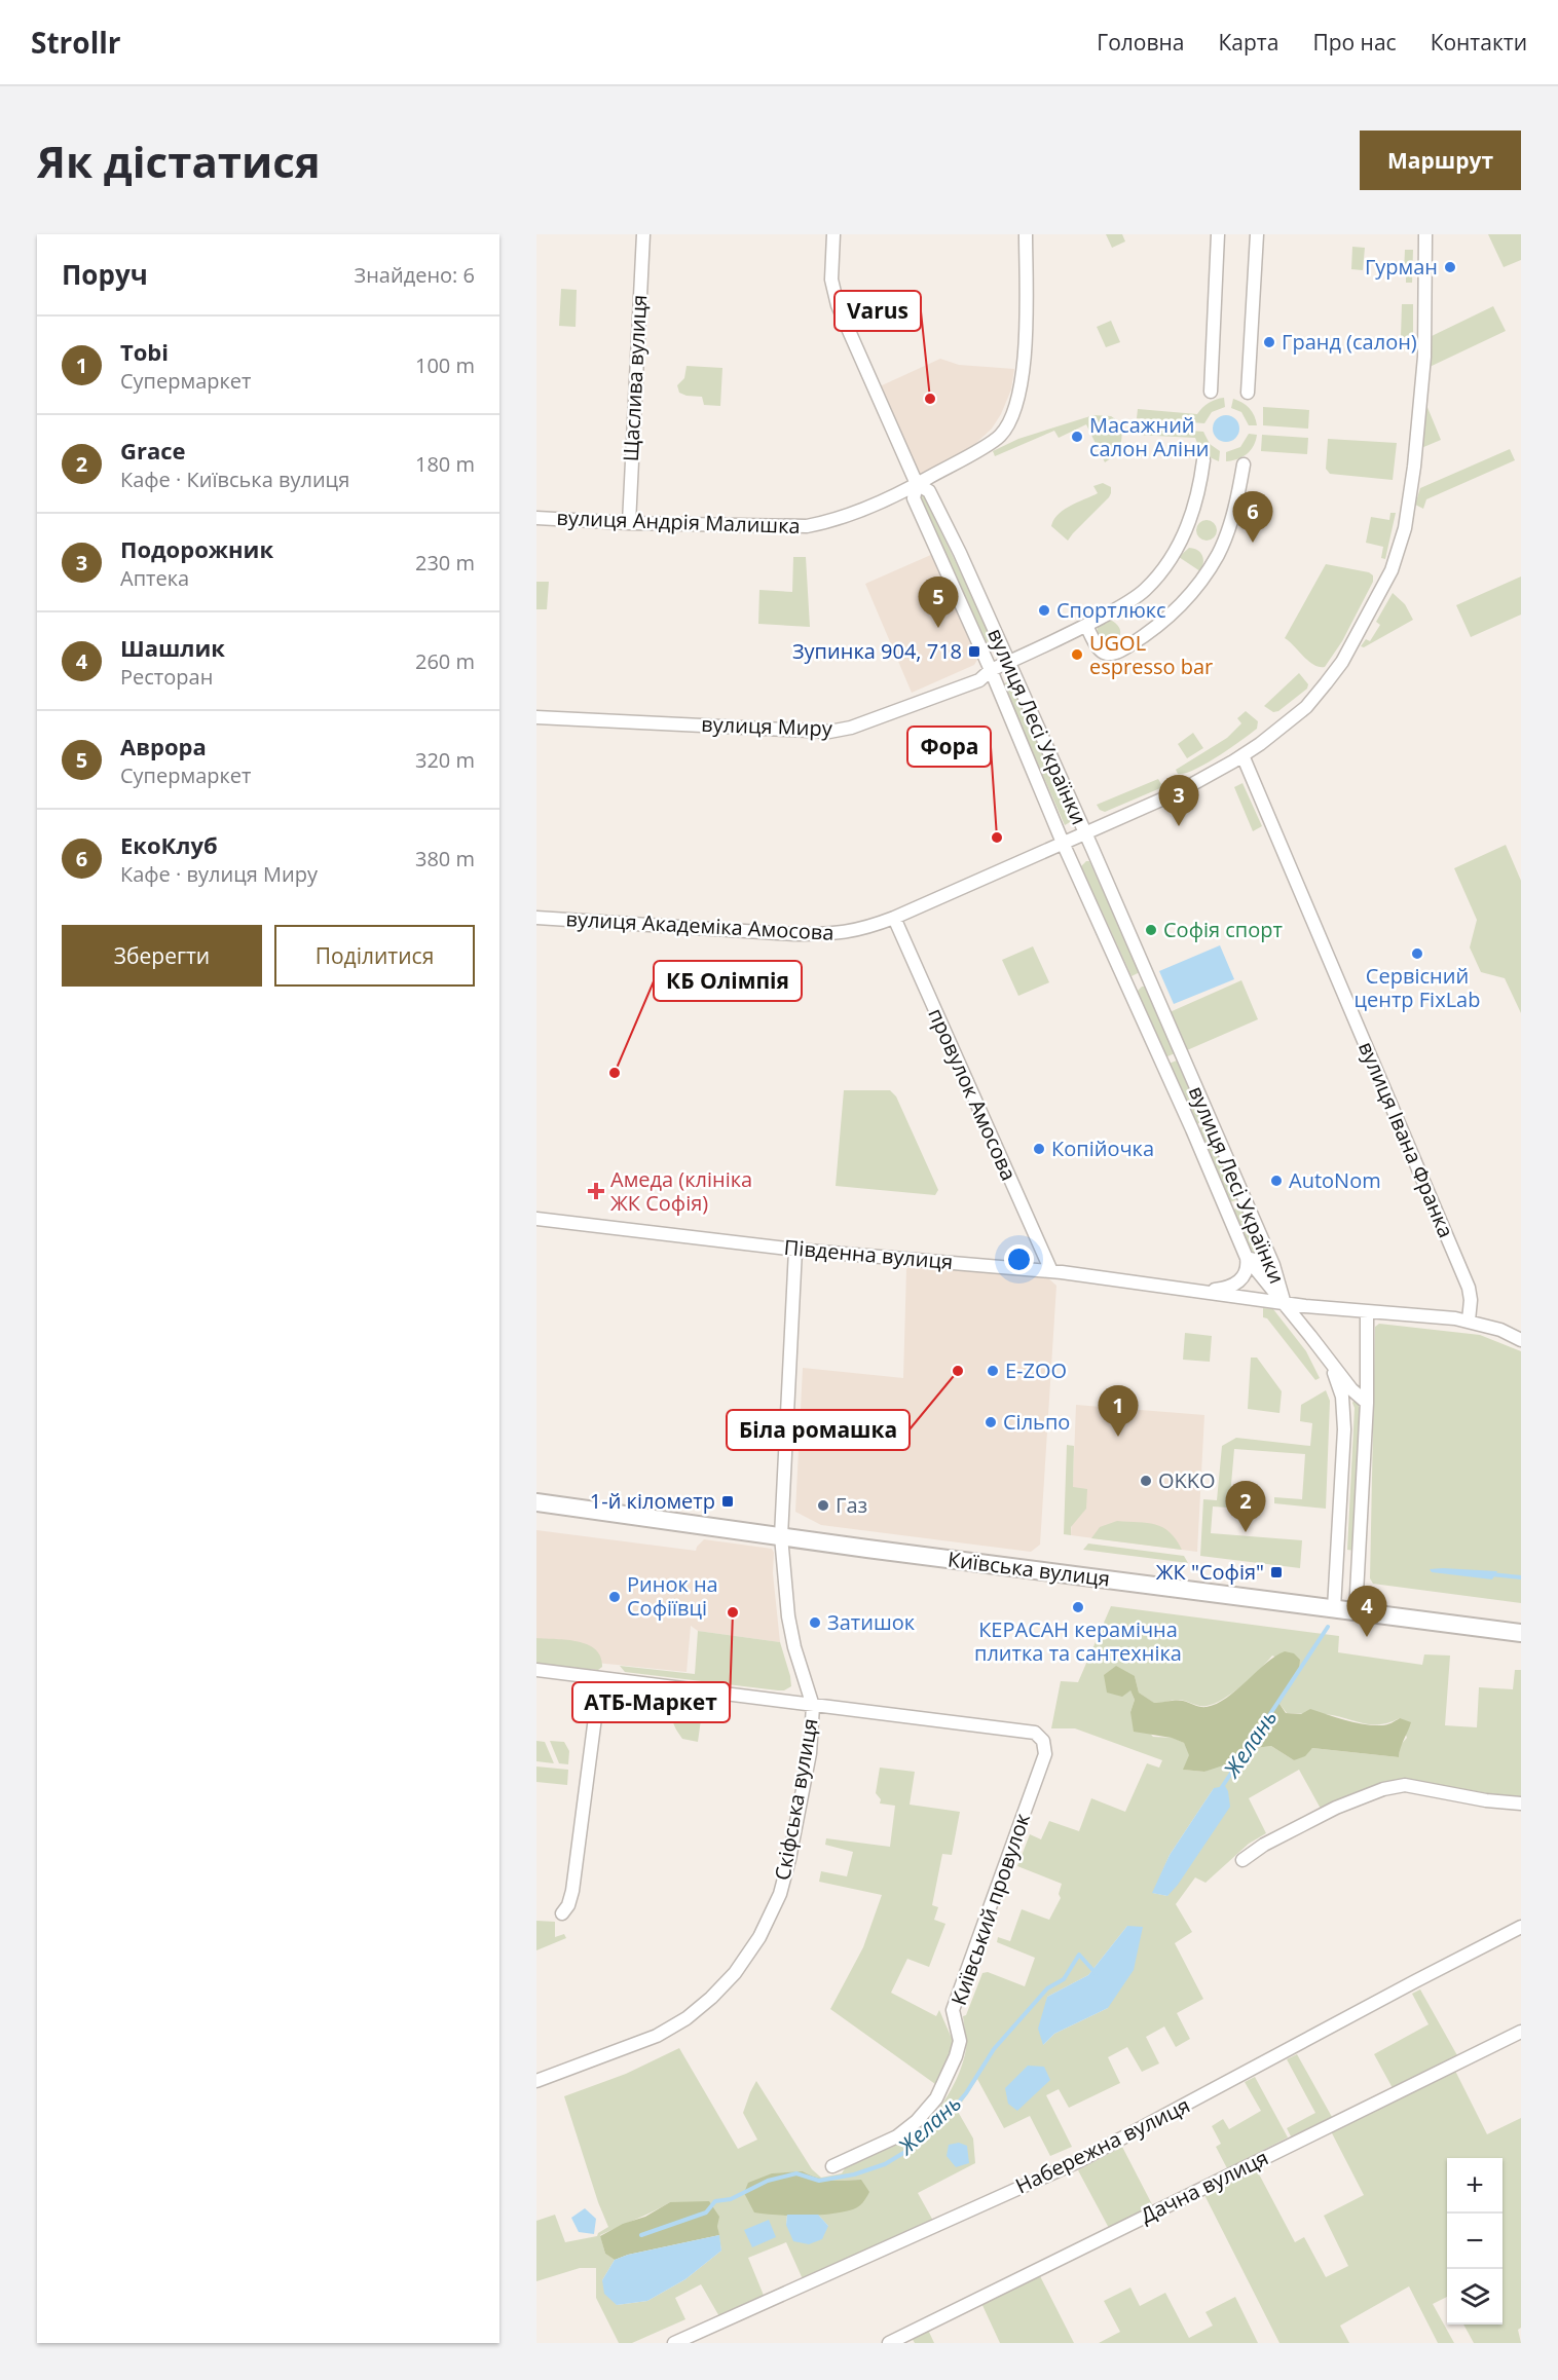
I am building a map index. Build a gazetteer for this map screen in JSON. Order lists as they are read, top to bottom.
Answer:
{
  "streets": {
    "main road": ["Київська вулиця"],
    "street": [
      "Щаслива вулиця",
      "вулиця Андрія Малишка",
      "вулиця Миру",
      "вулиця Лесі Українки",
      "вулиця Академіка Амосова",
      "провулок Амосова",
      "вулиця Івана Франка",
      "Південна вулиця",
      "Скіфська вулиця",
      "Київський провулок",
      "Набережна вулиця",
      "Дачна вулиця"
    ]
  },
  "crossings": [
    ["Щаслива вулиця", "вулиця Андрія Малишка"],
    ["вулиця Андрія Малишка", "вулиця Лесі Українки"],
    ["вулиця Миру", "вулиця Лесі Українки"],
    ["вулиця Лесі Українки", "вулиця Академіка Амосова"],
    ["вулиця Лесі Українки", "Південна вулиця"],
    ["вулиця Академіка Амосова", "провулок Амосова"],
    ["вулиця Академіка Амосова", "вулиця Івана Франка"],
    ["провулок Амосова", "Південна вулиця"],
    ["Південна вулиця", "Скіфська вулиця"],
    ["Київська вулиця", "Скіфська вулиця"],
    ["Скіфська вулиця", "Київський провулок"]
  ],
  "water": ["Желань"],
  "places": {
    "other": [
      "Гурман",
      "Гранд (салон)",
      "Varus",
      "Масажний салон Аліни",
      "Спортлюкс",
      "UGOL espresso bar",
      "Фора",
      "Софія спорт",
      "Сервiсний центр FixLab",
      "КБ Олімпія",
      "Копійочка",
      "AutoNom",
      "Біла ромашка",
      "E-ZOO",
      "Сільпо",
      "OKKO",
      "Газ",
      "Ринок на Софіївці",
      "КЕРАСАН керамічна плитка та сантехніка",
      "АТБ-Маркет",
      "Затишок"
    ],
    "transit": ["Зупинка 904, 718", "1-й кілометр", "ЖК \"Софія\""],
    "health": ["Амеда (клініка ЖК Софія)"]
  },
  "page": {
    "header": "Strollr",
    "nav": [
      "Головна",
      "Карта",
      "Про нас",
      "Контакти"
    ],
    "buttons": [
      "Маршрут",
      ["Зберегти", "Поділитися"]
    ],
    "title": "Як дістатися",
    "heading": ["Поруч", "Знайдено: 6"],
    "list": [
      {
        "mark": "1",
        "name": "Tobi",
        "note": "Супермаркет",
        "value": "100 m"
      },
      {
        "mark": "2",
        "name": "Grace",
        "note": "Кафе · Київська вулиця",
        "value": "180 m"
      },
      {
        "mark": "3",
        "name": "Подорожник",
        "note": "Аптека",
        "value": "230 m"
      },
      {
        "mark": "4",
        "name": "Шашлик",
        "note": "Ресторан",
        "value": "260 m"
      },
      {
        "mark": "5",
        "name": "Аврора",
        "note": "Супермаркет",
        "value": "320 m"
      },
      {
        "mark": "6",
        "name": "ЕкоКлуб",
        "note": "Кафе · вулиця Миру",
        "value": "380 m"
      }
    ],
    "pins": [
      "6",
      "5",
      "3",
      "1",
      "2",
      "4"
    ],
    "map_buttons": ["+", "−"]
  }
}
